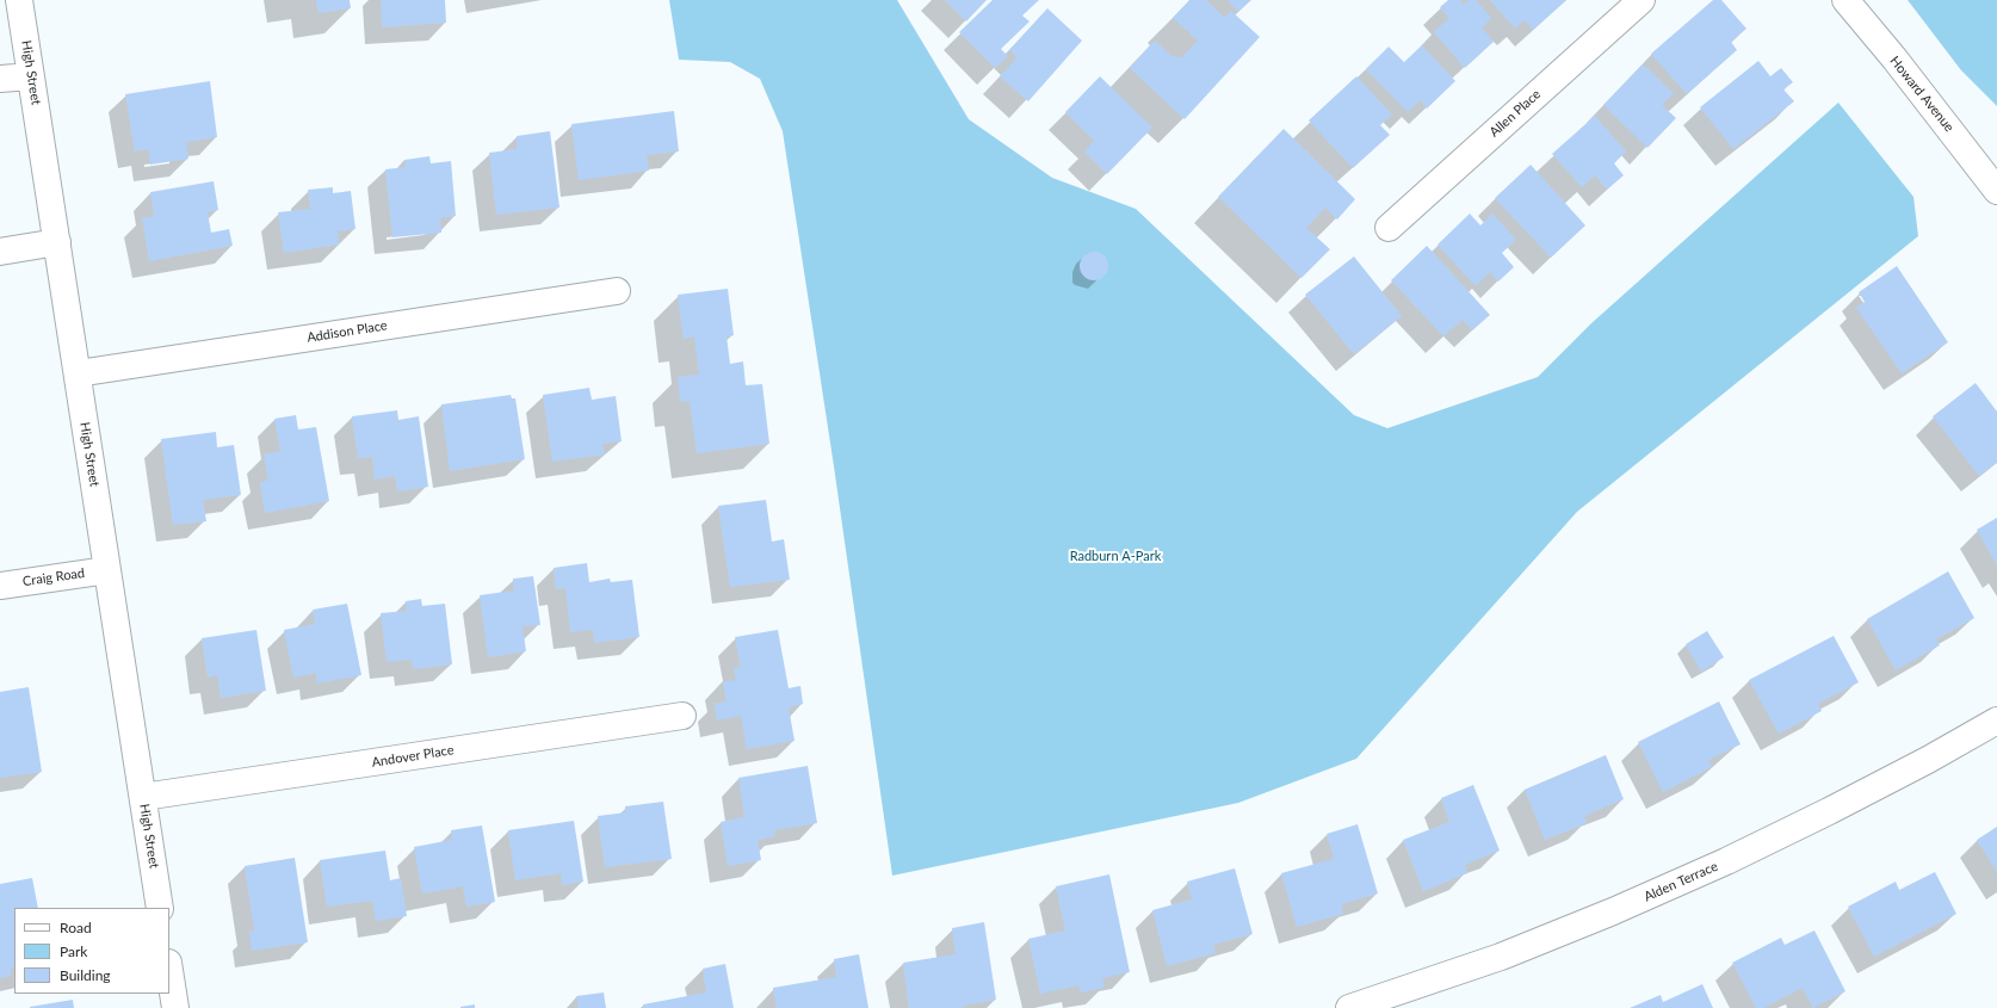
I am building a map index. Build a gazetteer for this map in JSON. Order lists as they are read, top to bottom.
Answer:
{
  "streets": {
    "street": [
      "High Street",
      "Howard Avenue",
      "Allen Place",
      "Addison Place",
      "Craig Road",
      "Andover Place",
      "Alden Terrace"
    ]
  },
  "crossings": [
    ["High Street", "Addison Place"],
    ["High Street", "Craig Road"],
    ["High Street", "Andover Place"]
  ],
  "parks": ["Radburn A-Park"],
  "legend": ["Road", "Park", "Building"]
}
